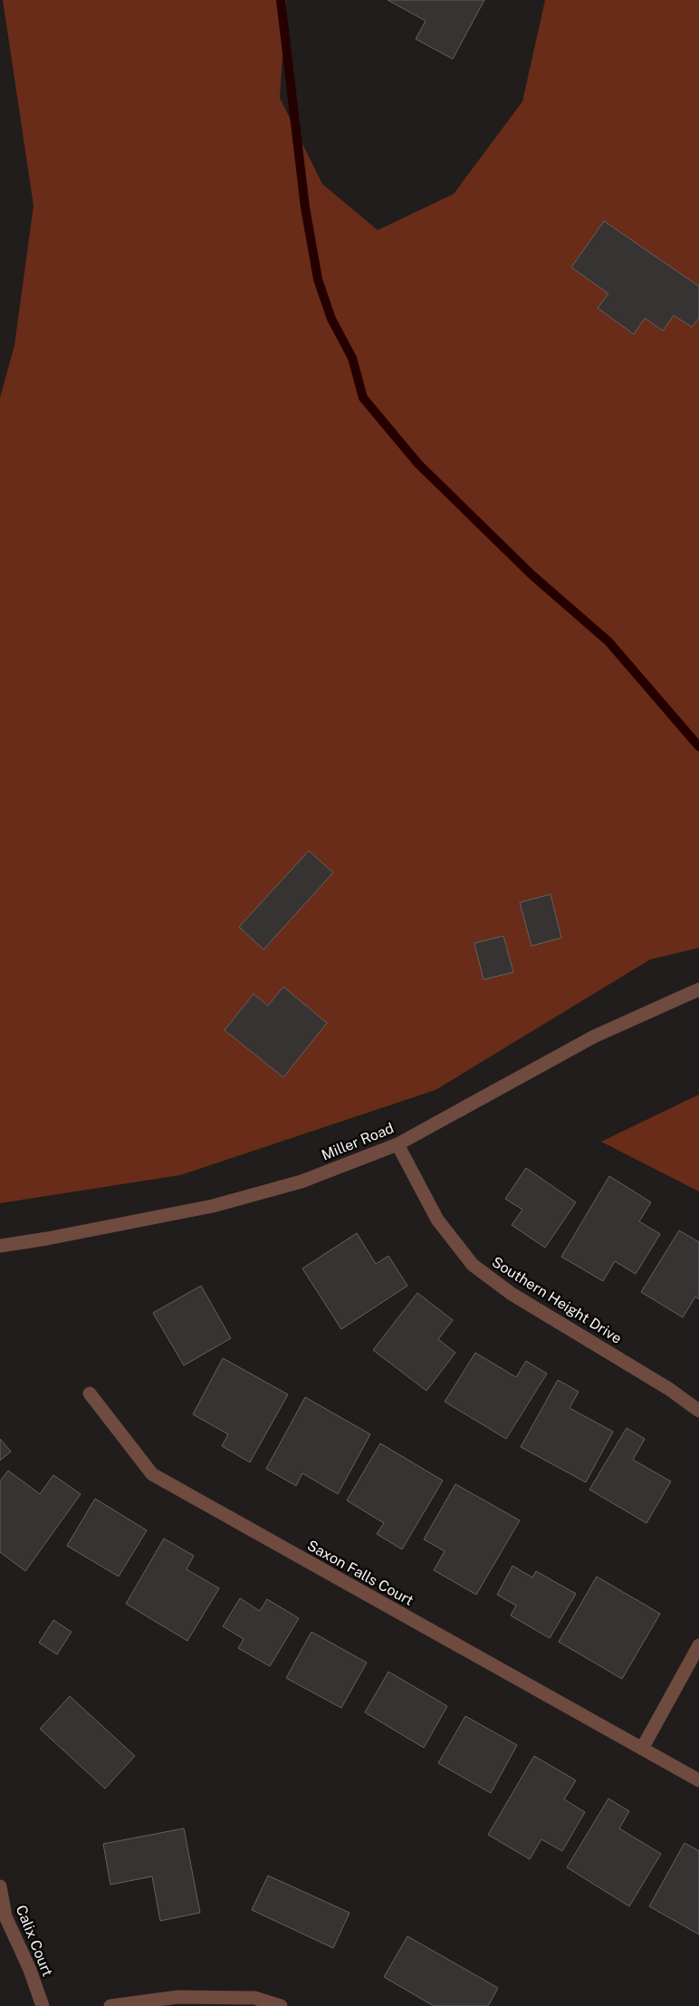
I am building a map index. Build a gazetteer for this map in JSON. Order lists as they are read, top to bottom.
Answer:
{
  "streets": {
    "street": [
      "Miller Road",
      "Southern Height Drive",
      "Saxon Falls Court",
      "Calix Court"
    ]
  },
  "crossings": [
    ["Miller Road", "Southern Height Drive"]
  ]
}
